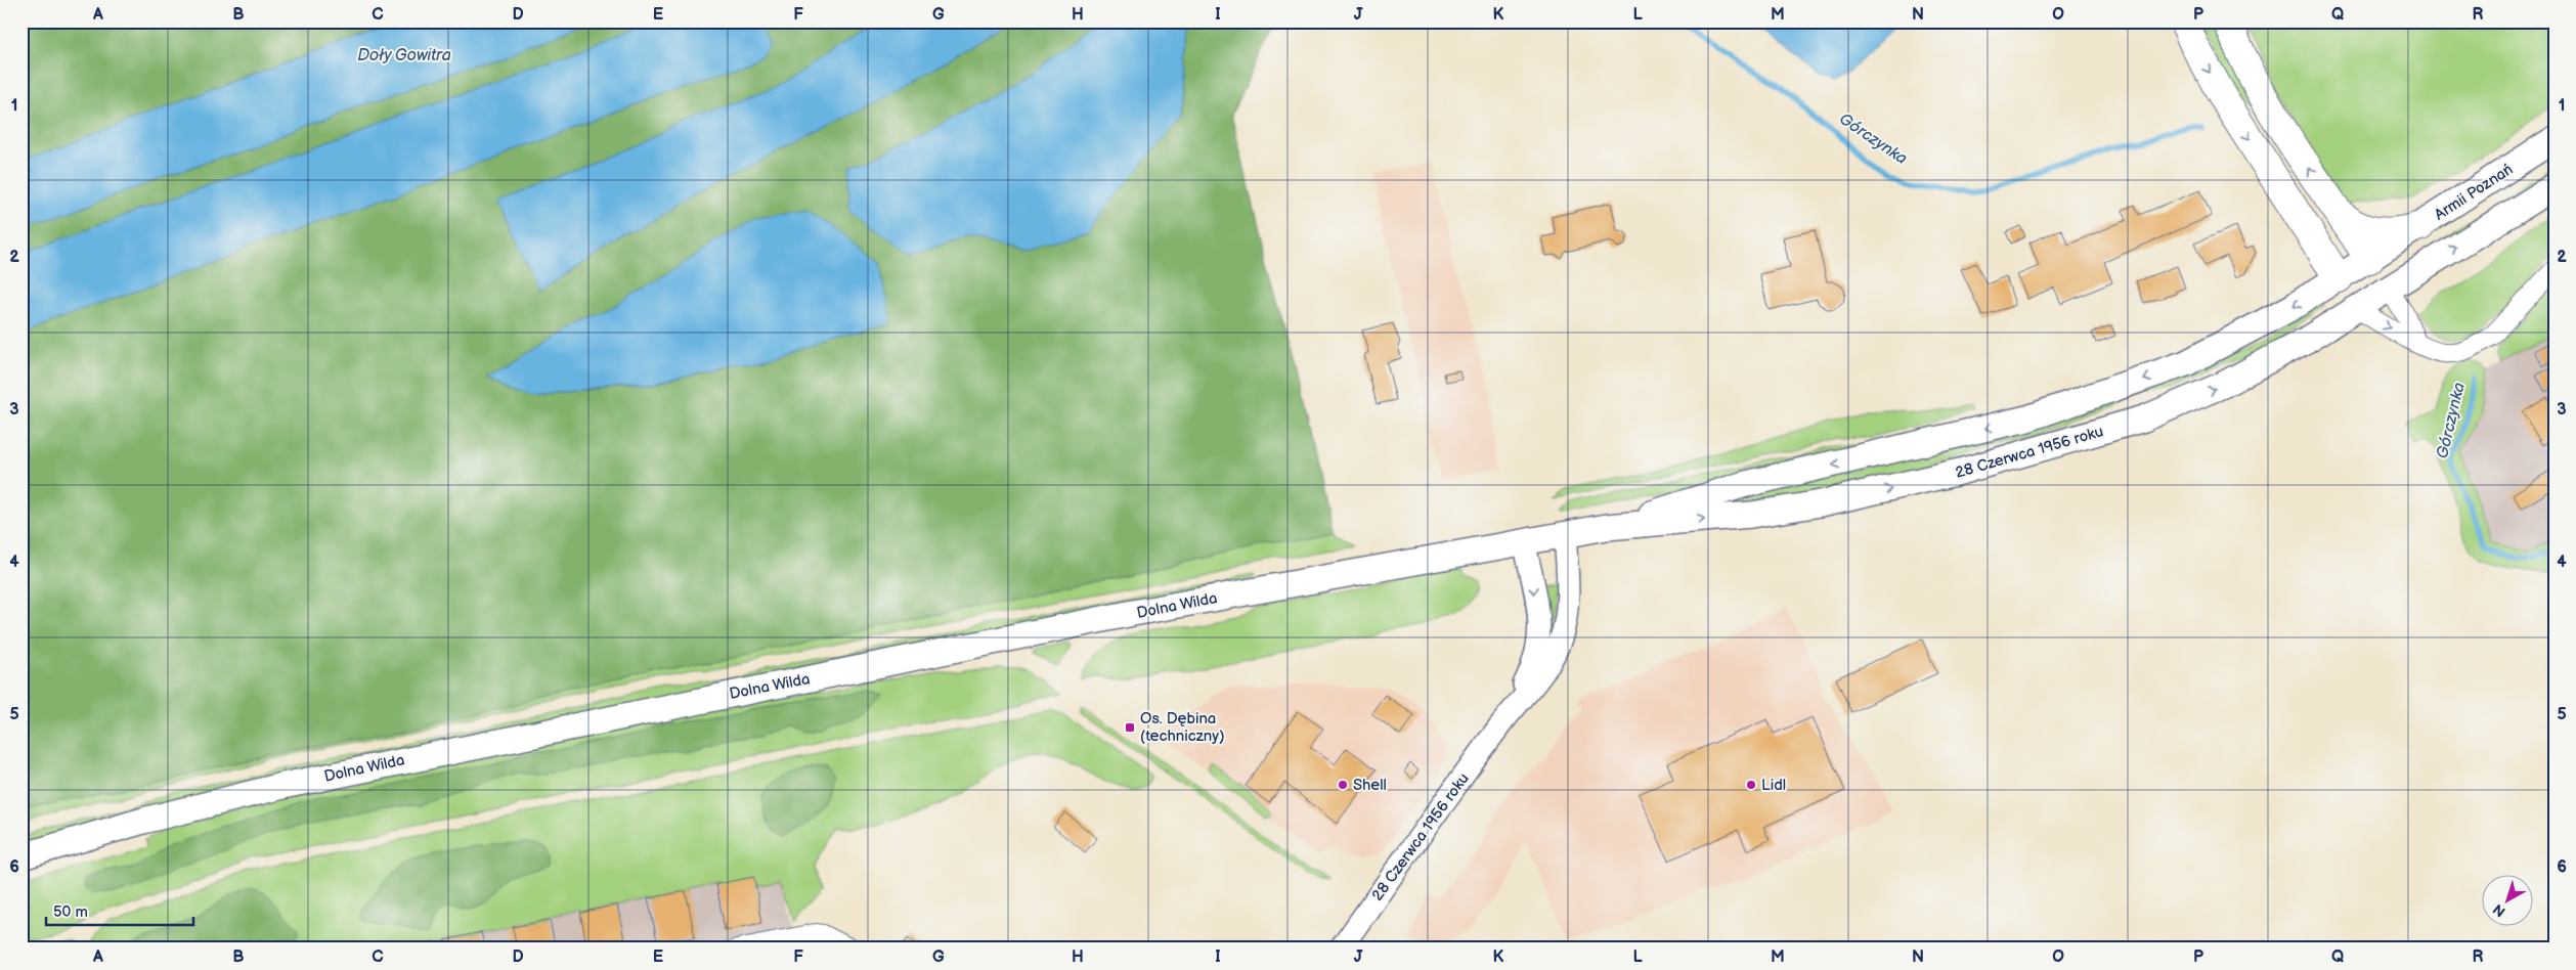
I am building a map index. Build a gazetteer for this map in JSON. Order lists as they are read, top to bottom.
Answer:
{
  "streets": {
    "main road": ["Armii Poznań", "28 Czerwca 1956 roku", "Dolna Wilda"]
  },
  "crossings": [
    ["Armii Poznań", "28 Czerwca 1956 roku"],
    ["28 Czerwca 1956 roku", "Dolna Wilda"]
  ],
  "water": ["Doły Gowitra", "Górczynka"],
  "places": {
    "transit": ["Os. Dębina (techniczny)"],
    "other": ["Shell", "Lidl"]
  },
  "scale_bar": "50 m",
  "north": "bottom left",
  "grid": {
    "columns": [
      "A",
      "B",
      "C",
      "D",
      "E",
      "F",
      "G",
      "H",
      "I",
      "J",
      "K",
      "L",
      "M",
      "N",
      "O",
      "P",
      "Q",
      "R"
    ],
    "rows": [
      "1",
      "2",
      "3",
      "4",
      "5",
      "6"
    ]
  }
}
